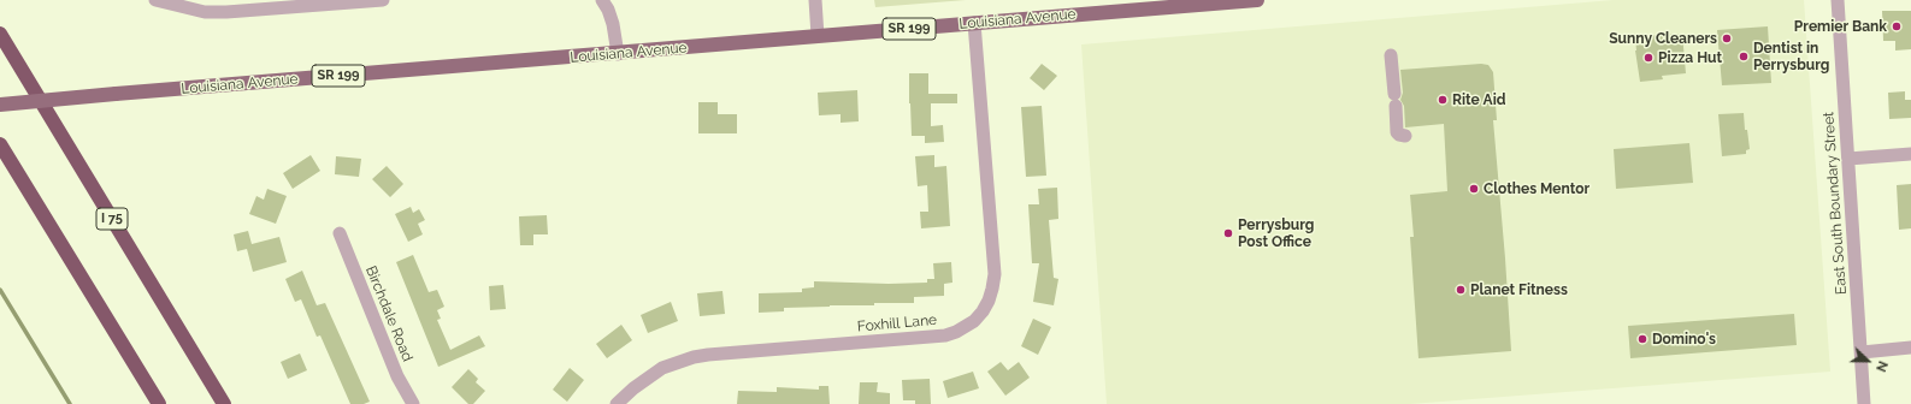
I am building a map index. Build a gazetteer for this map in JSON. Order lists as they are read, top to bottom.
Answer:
{
  "streets": {
    "highway": ["I 75"],
    "main road": ["Louisiana Avenue", "SR 199"],
    "street": ["East South Boundary Street", "Birchdale Road", "Foxhill Lane"]
  },
  "crossings": [
    ["Louisiana Avenue", "Foxhill Lane"]
  ],
  "places": [
    "Premier Bank",
    "Sunny Cleaners",
    "Dentist in Perrysburg",
    "Pizza Hut",
    "Rite Aid",
    "Clothes Mentor",
    "Perrysburg Post Office",
    "Planet Fitness",
    "Domino's"
  ],
  "north": "right"
}
